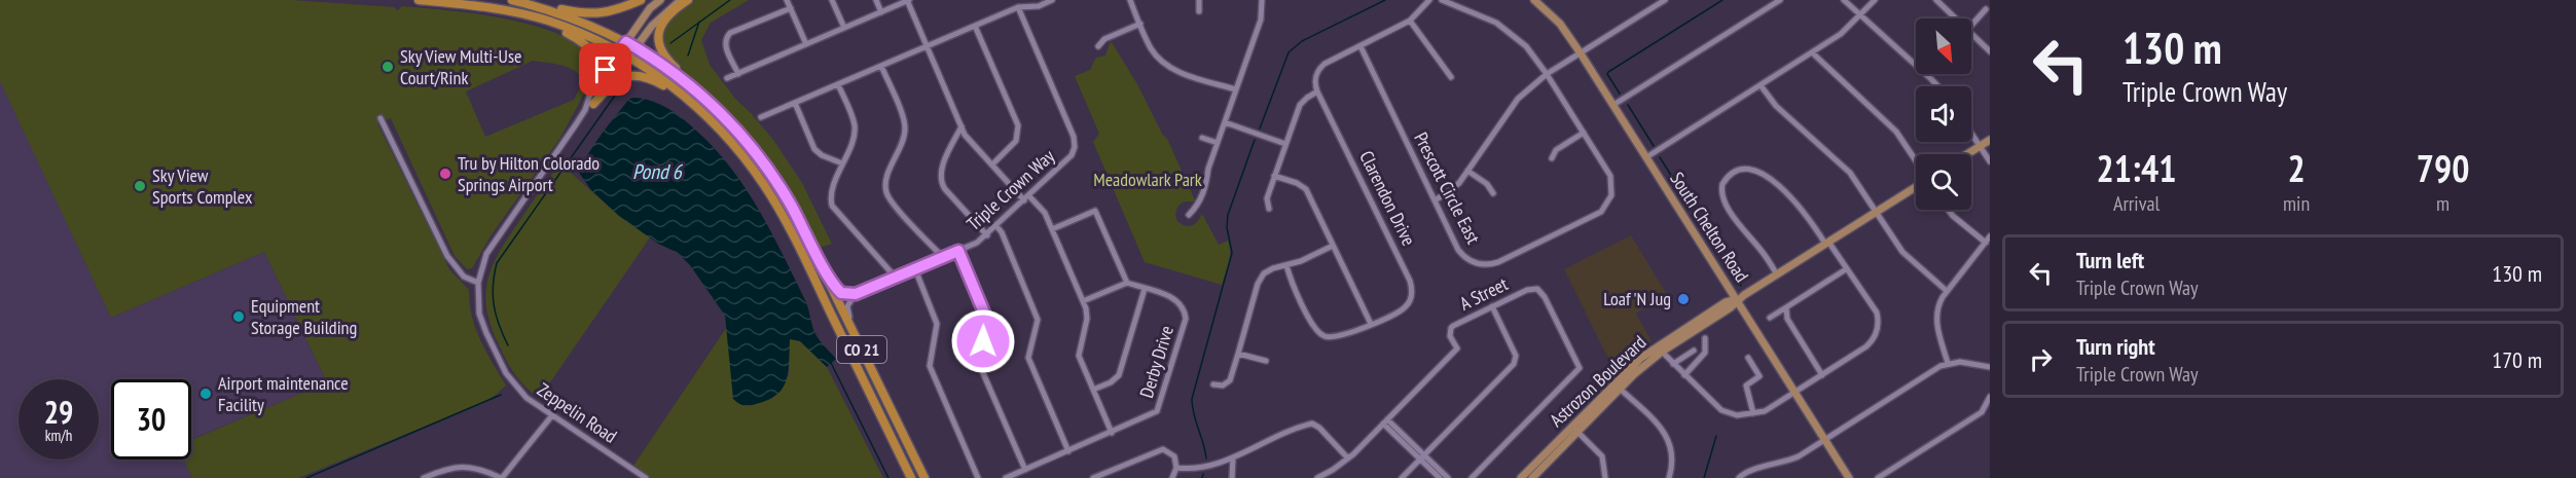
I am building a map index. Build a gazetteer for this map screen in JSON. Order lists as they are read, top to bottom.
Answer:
{
  "streets": {
    "highway": ["CO 21"],
    "main road": ["South Chelton Road", "Astrozon Boulevard"],
    "street": [
      "Prescott Circle East",
      "Triple Crown Way",
      "Clarendon Drive",
      "A Street",
      "Derby Drive",
      "Zeppelin Road"
    ]
  },
  "crossings": [
    ["South Chelton Road", "Astrozon Boulevard"],
    ["CO 21", "Zeppelin Road"]
  ],
  "water": ["Pond 6"],
  "parks": ["Meadowlark Park"],
  "places": [
    "Sky View Multi-Use Court/Rink",
    "Tru by Hilton Colorado Springs Airport",
    "Sky View Sports Complex",
    "Loaf 'N Jug",
    "Equipment Storage Building",
    "Airport maintenance Facility"
  ],
  "north": "bottom right",
  "page": {
    "turn": ["130 m", "Triple Crown Way"],
    "eta": [
      "21:41",
      "Arrival",
      "2",
      "min",
      "790",
      "m"
    ],
    "list": [
      {
        "name": "Turn left",
        "note": "Triple Crown Way",
        "value": "130 m"
      },
      {
        "name": "Turn right",
        "note": "Triple Crown Way",
        "value": "170 m"
      }
    ],
    "speed": "29 km/h",
    "limit": "30"
  }
}
